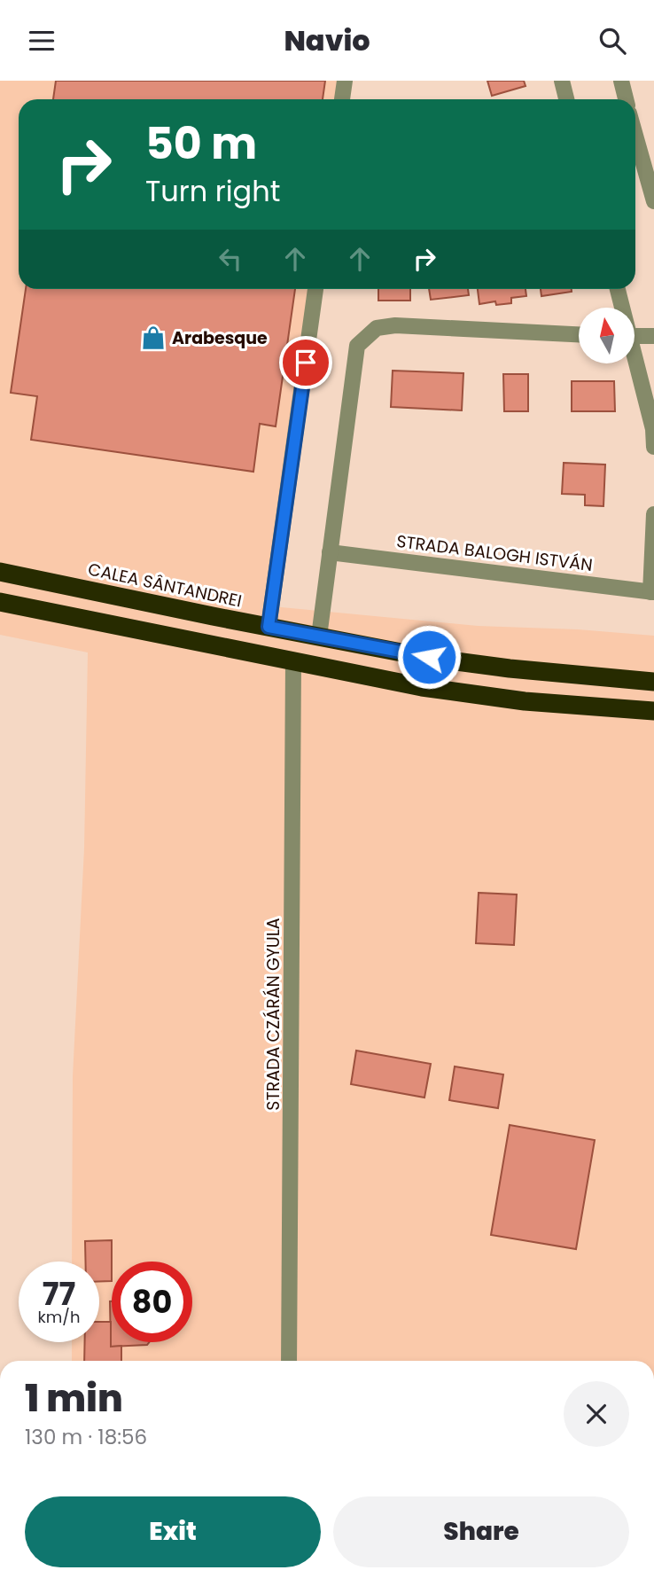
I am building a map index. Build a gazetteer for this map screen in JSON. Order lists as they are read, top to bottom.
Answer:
{
  "streets": {
    "highway": ["CALEA SÂNTANDREI"],
    "street": ["STRADA BALOGH ISTVÁN", "STRADA CZÁRÁN GYULA"]
  },
  "places": {
    "shop": ["Arabesque"]
  },
  "north": "top",
  "page": {
    "header": "Navio",
    "turn": ["50 m", "Turn right"],
    "speed": "77 km/h",
    "limit": "80",
    "heading": ["1 min", "130 m · 18:56"],
    "buttons": ["Exit", "Share"]
  }
}
